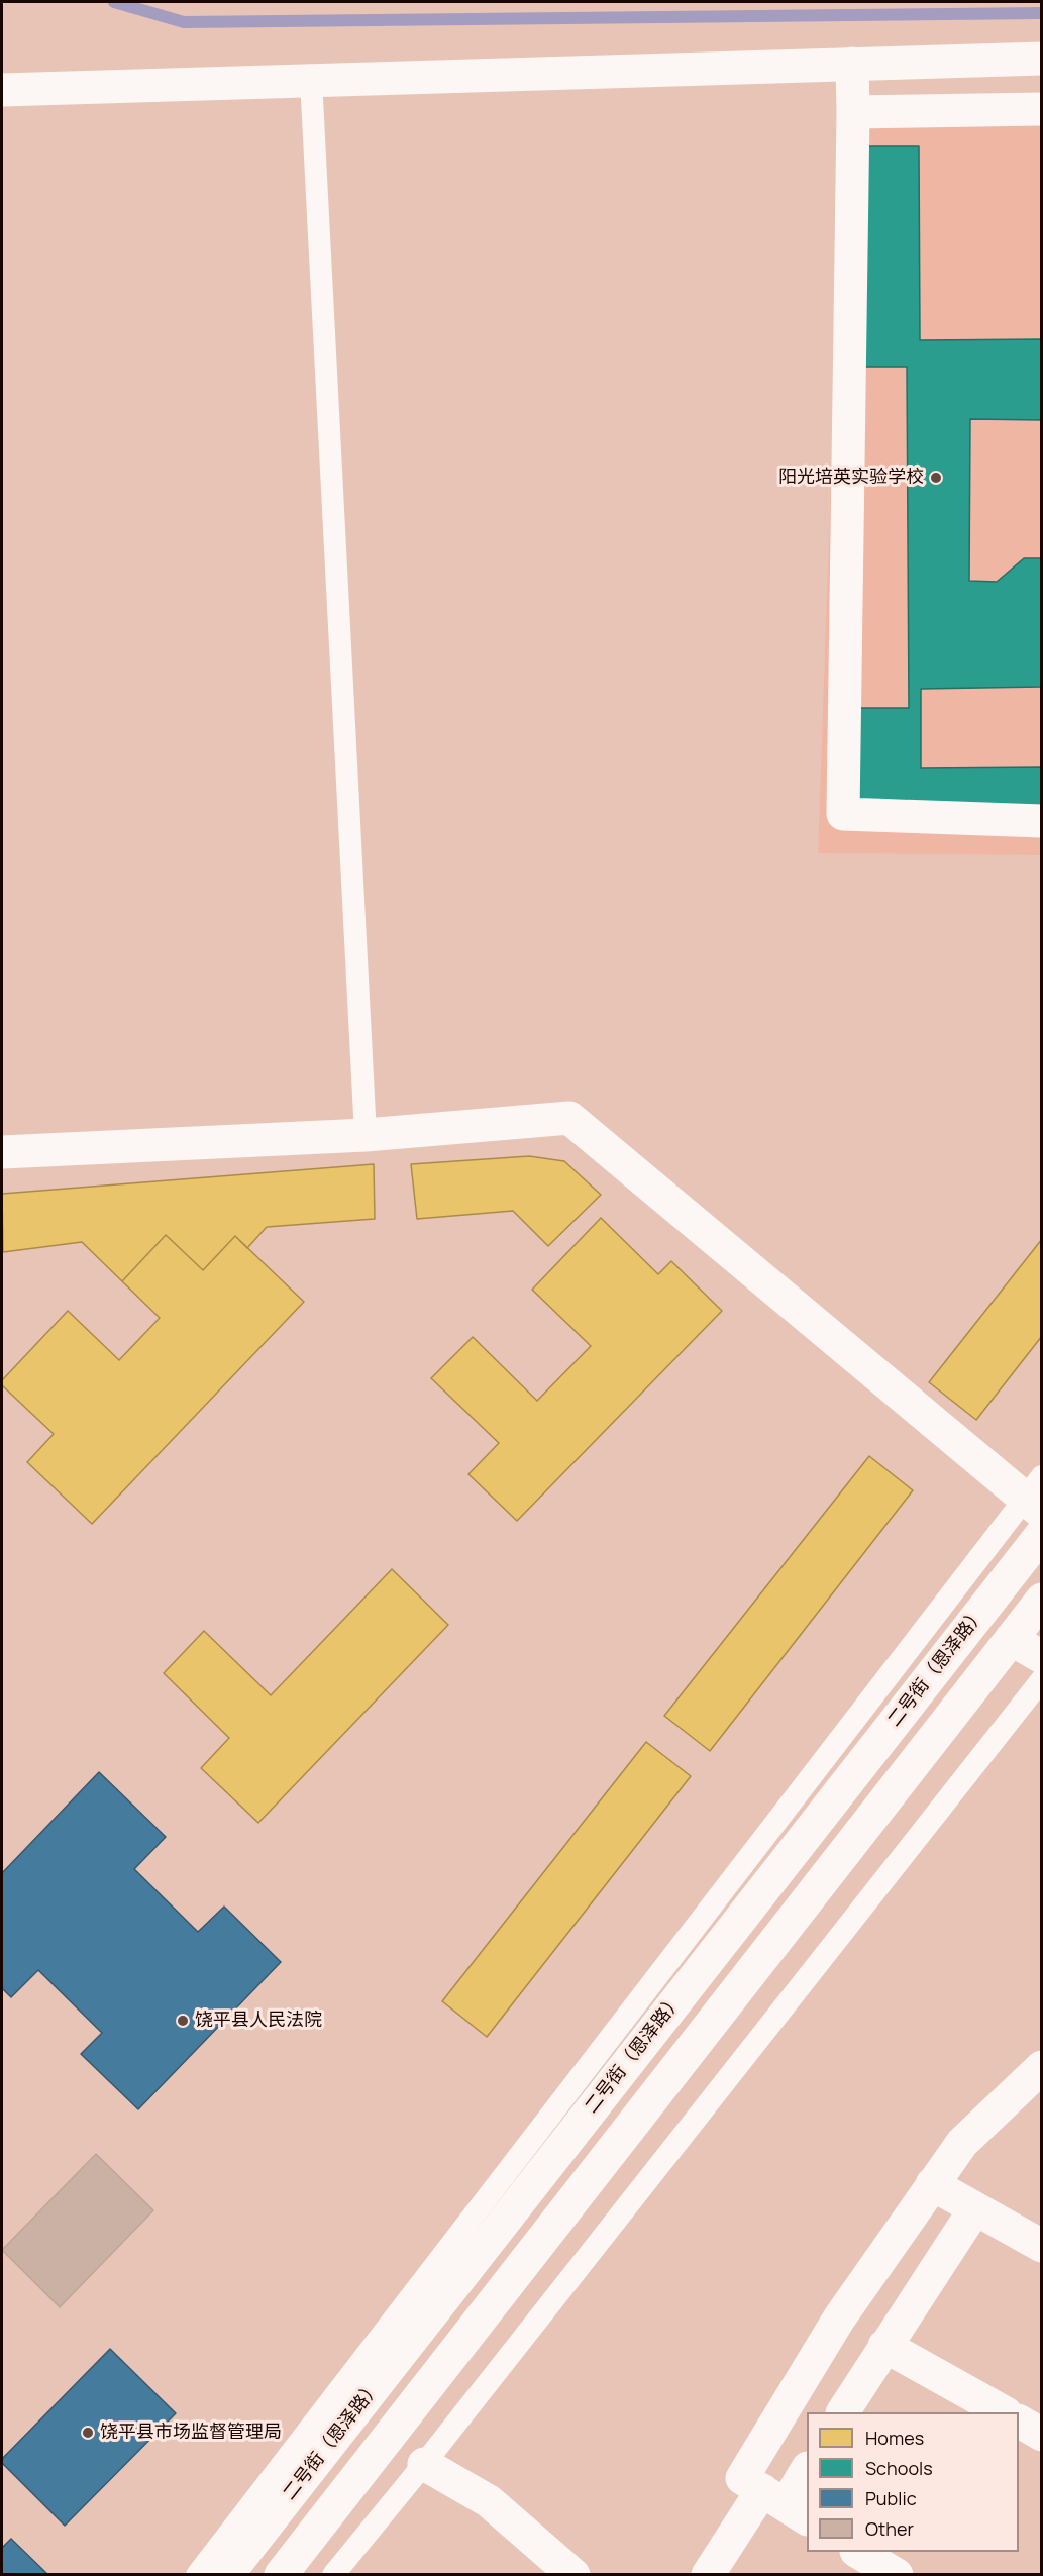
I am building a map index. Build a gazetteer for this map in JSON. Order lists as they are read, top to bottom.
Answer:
{
  "streets": {
    "street": ["二号街（恩泽路）"]
  },
  "places": ["阳光培英实验学校", "饶平县人民法院", "饶平县市场监督管理局"],
  "legend": [
    "Homes",
    "Schools",
    "Public",
    "Other"
  ]
}
